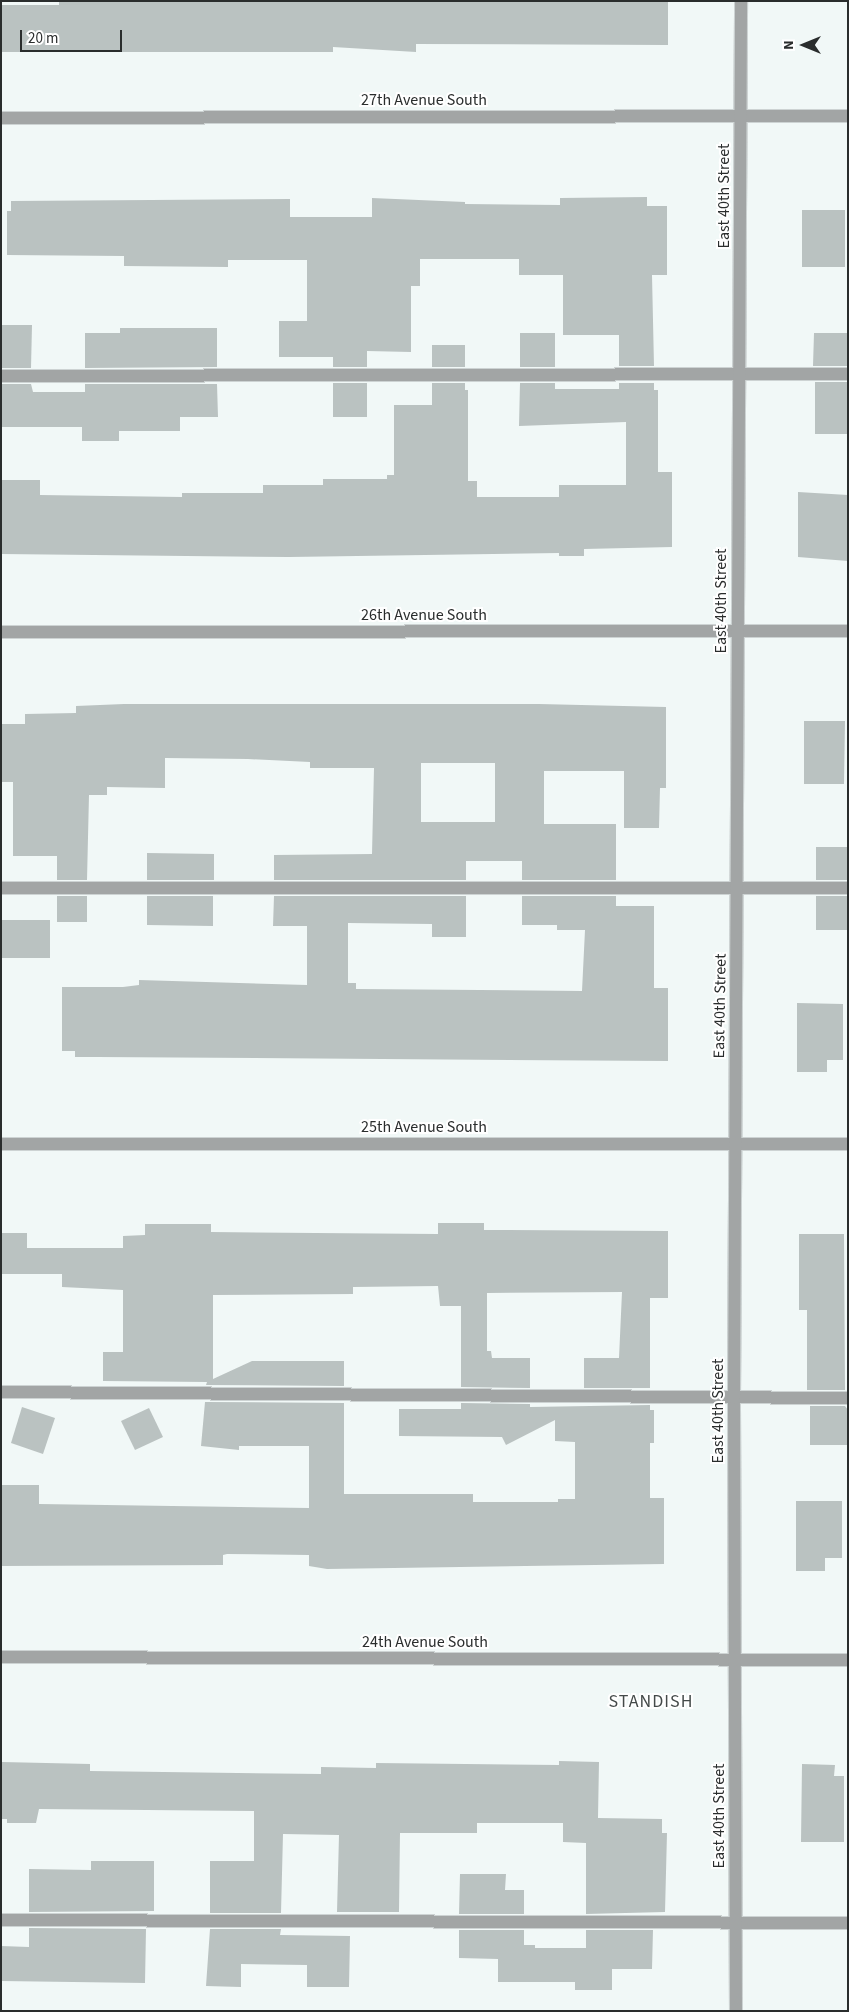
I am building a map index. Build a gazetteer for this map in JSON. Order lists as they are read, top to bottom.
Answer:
{
  "streets": {
    "street": [
      "27th Avenue South",
      "East 40th Street",
      "26th Avenue South",
      "25th Avenue South",
      "24th Avenue South"
    ]
  },
  "crossings": [
    ["27th Avenue South", "East 40th Street"],
    ["East 40th Street", "26th Avenue South"],
    ["East 40th Street", "25th Avenue South"],
    ["East 40th Street", "24th Avenue South"]
  ],
  "districts": ["STANDISH"],
  "scale_bar": "20 m",
  "north": "left"
}
